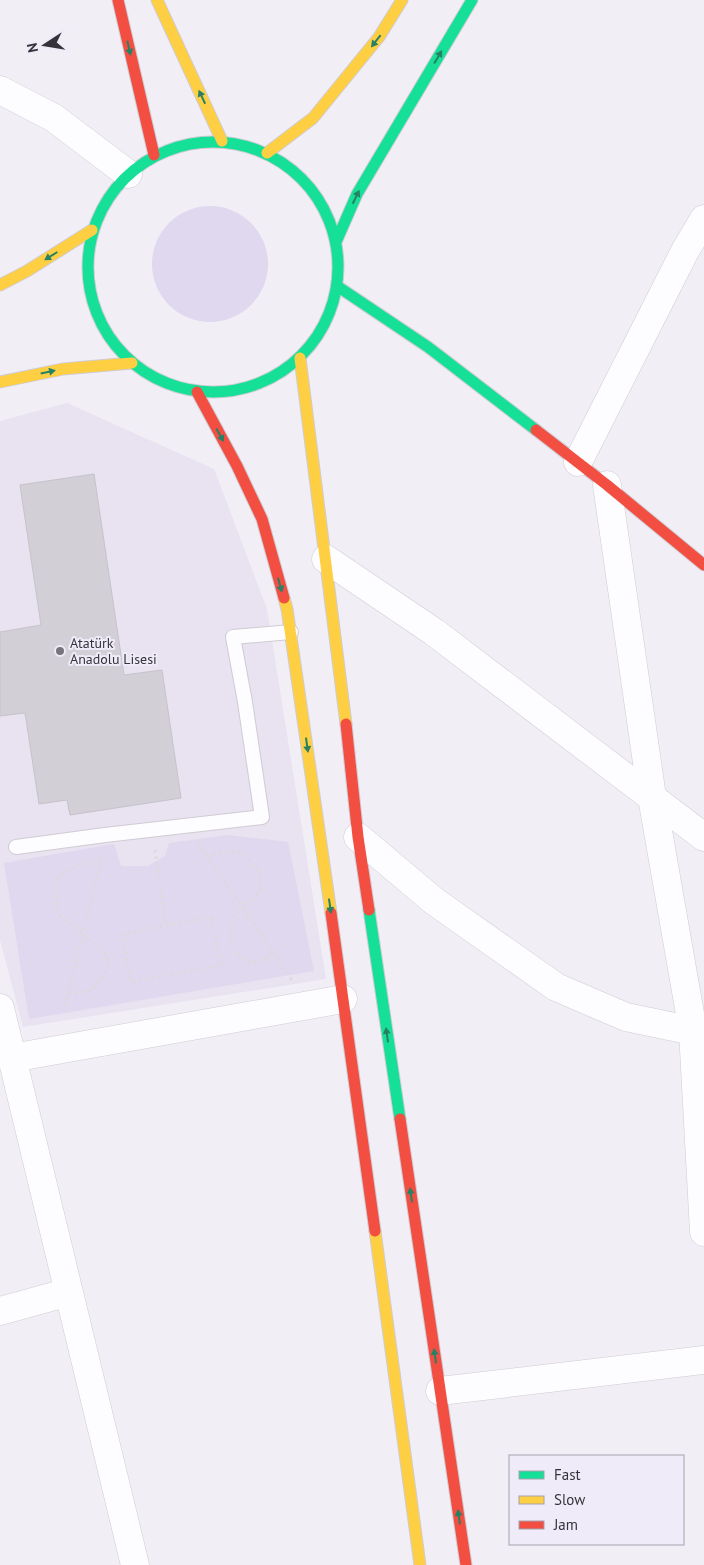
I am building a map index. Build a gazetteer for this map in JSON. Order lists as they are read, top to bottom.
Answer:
{
  "places": ["Atatürk Anadolu Lisesi"],
  "legend": ["Fast", "Slow", "Jam"],
  "north": "left"
}
